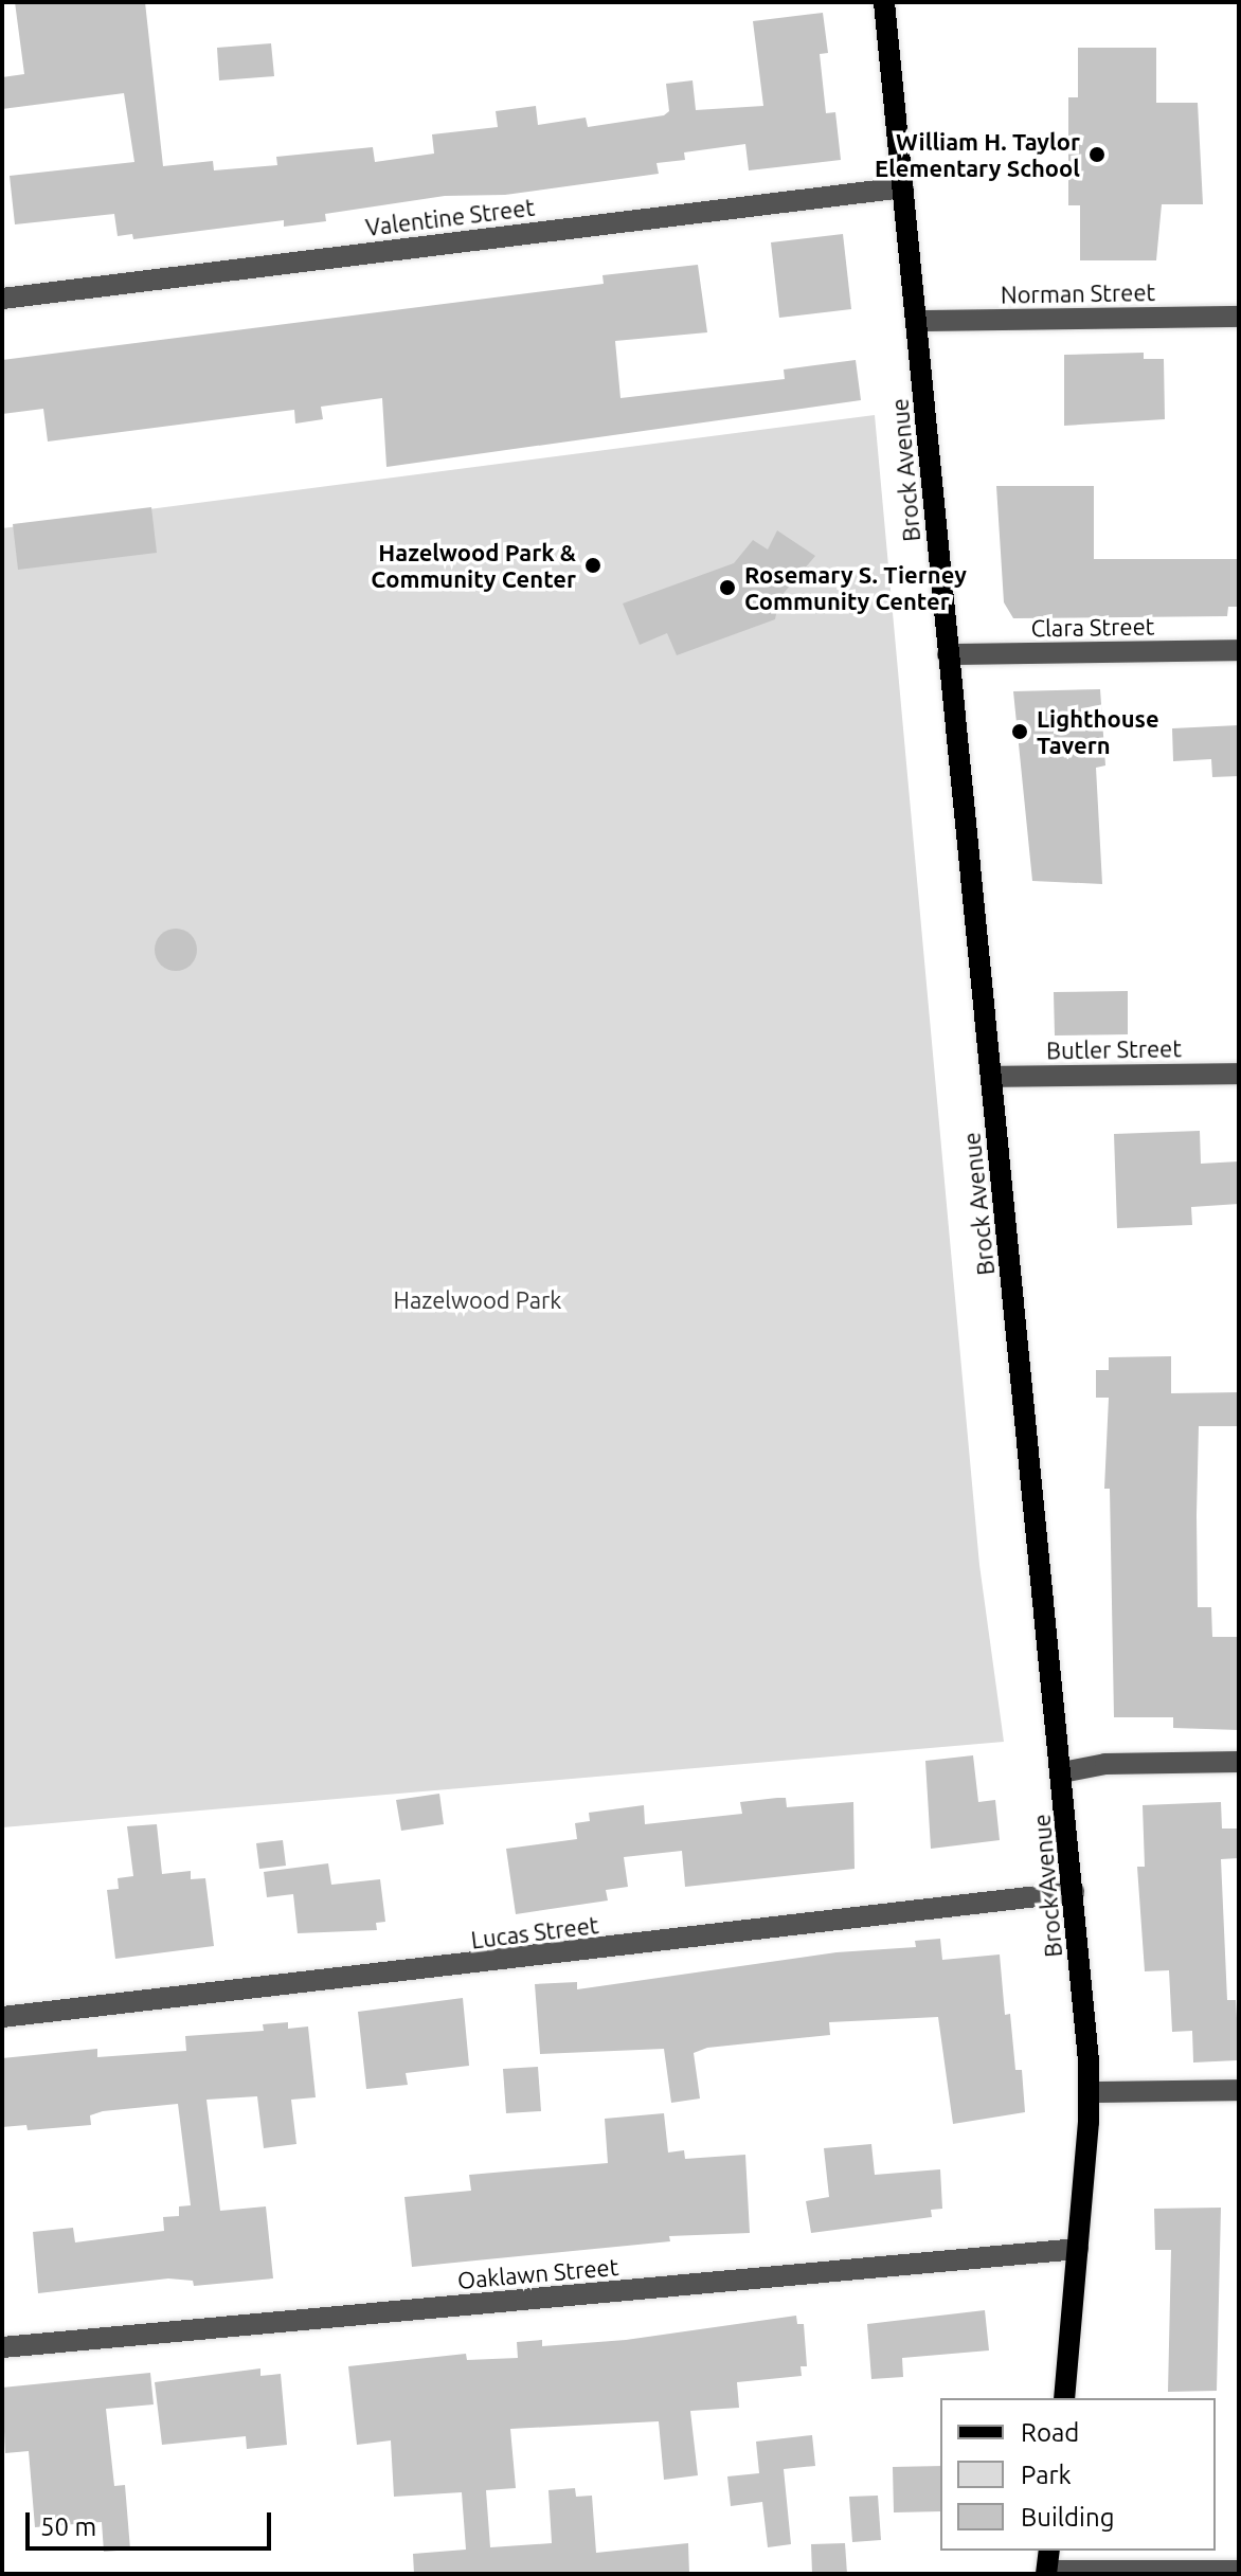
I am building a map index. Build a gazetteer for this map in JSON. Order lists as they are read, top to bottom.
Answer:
{
  "streets": {
    "main road": ["Brock Avenue"],
    "street": [
      "Valentine Street",
      "Norman Street",
      "Clara Street",
      "Butler Street",
      "Lucas Street",
      "Oaklawn Street"
    ]
  },
  "crossings": [
    ["Valentine Street", "Brock Avenue"],
    ["Norman Street", "Brock Avenue"],
    ["Brock Avenue", "Clara Street"],
    ["Brock Avenue", "Butler Street"],
    ["Brock Avenue", "Lucas Street"],
    ["Brock Avenue", "Oaklawn Street"]
  ],
  "parks": ["Hazelwood Park"],
  "places": [
    "William H. Taylor Elementary School",
    "Hazelwood Park & Community Center",
    "Rosemary S. Tierney Community Center",
    "Lighthouse Tavern"
  ],
  "legend": ["Road", "Park", "Building"],
  "scale_bar": "50 m"
}
